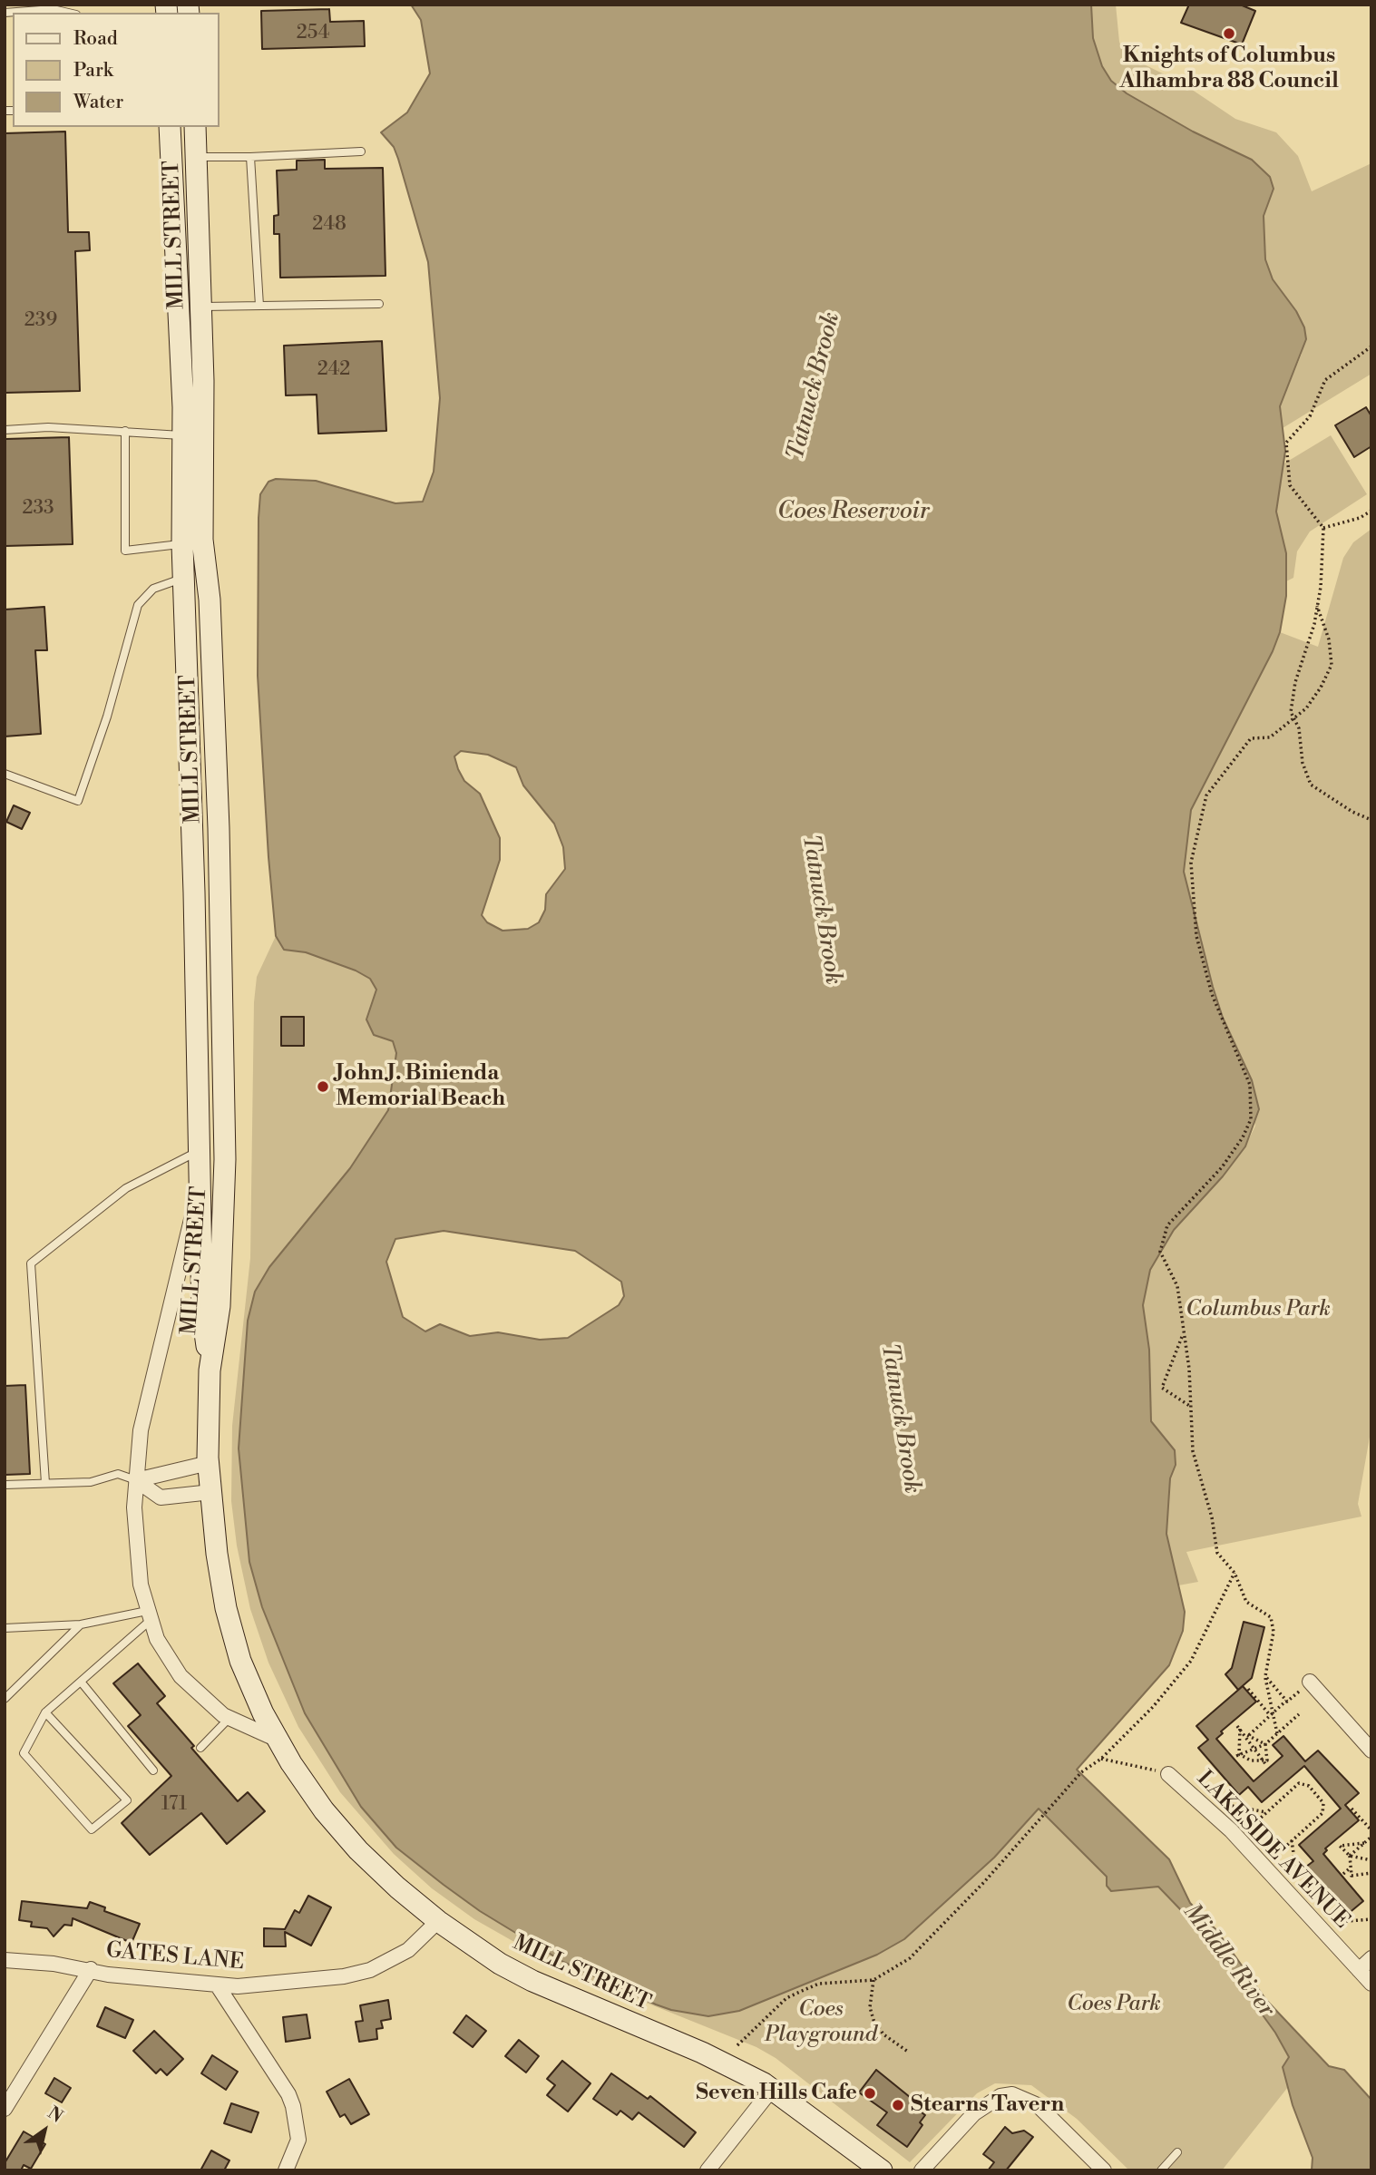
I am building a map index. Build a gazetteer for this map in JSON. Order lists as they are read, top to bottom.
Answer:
{
  "streets": {
    "main road": ["MILL STREET"],
    "street": ["LAKESIDE AVENUE", "GATES LANE"]
  },
  "crossings": [
    ["MILL STREET", "GATES LANE"]
  ],
  "water": ["Tatnuck Brook", "Coes Reservoir", "Middle River"],
  "parks": ["Columbus Park", "Coes Park", "Coes Playground"],
  "places": [
    "Knights of Columbus Alhambra 88 Council",
    "John J. Binienda Memorial Beach",
    "Seven Hills Cafe",
    "Stearns Tavern"
  ],
  "house_numbers": [
    "254",
    "248",
    "239",
    "242",
    "233",
    "171"
  ],
  "legend": ["Road", "Park", "Water"],
  "north": "top right"
}
